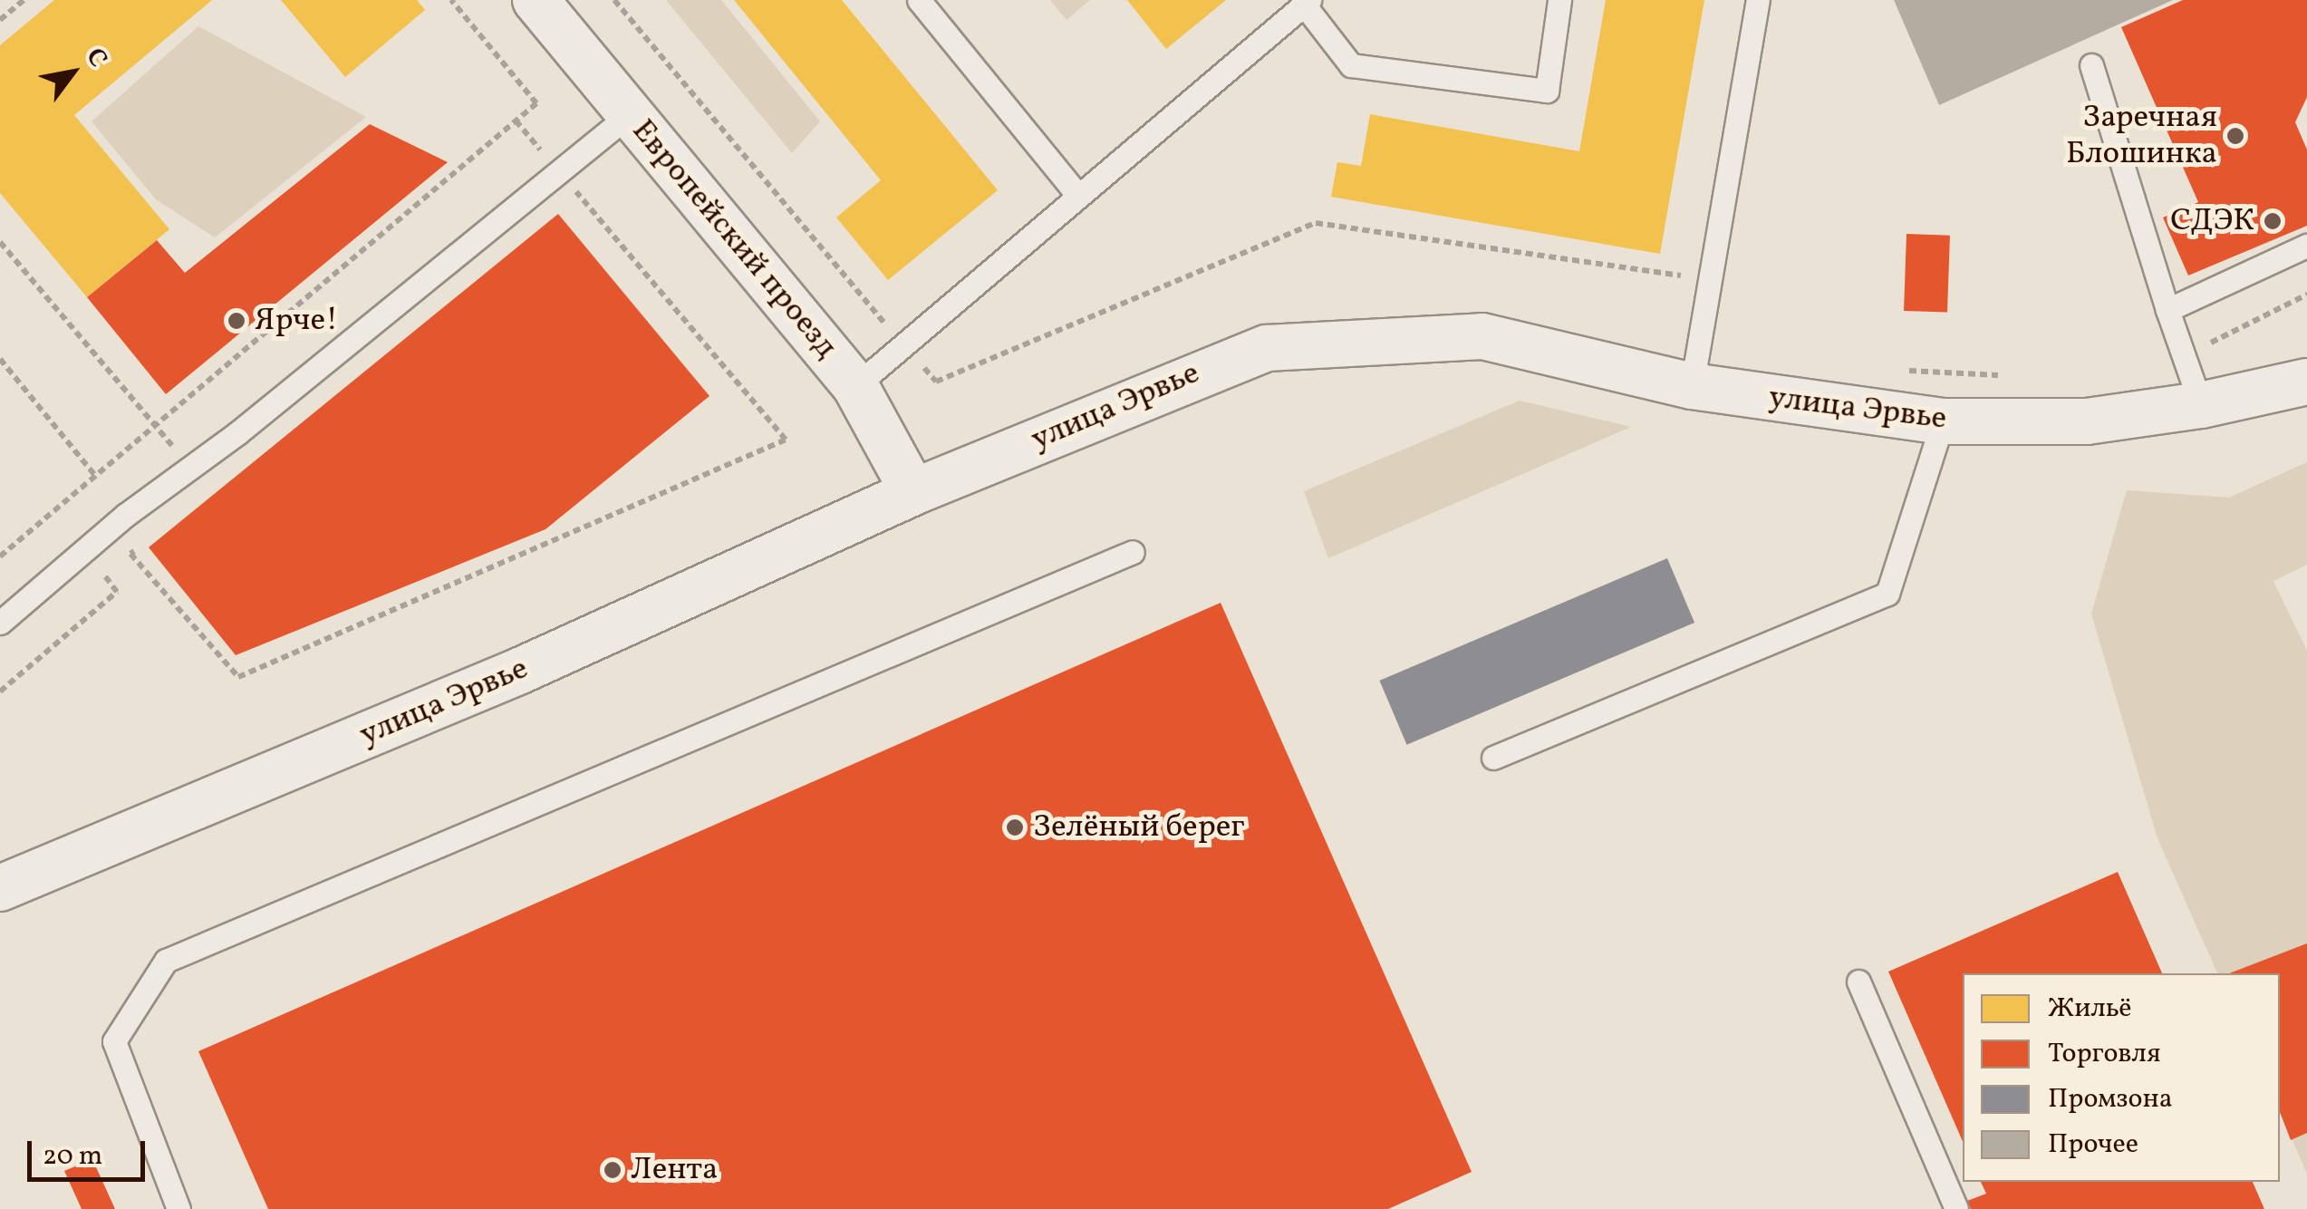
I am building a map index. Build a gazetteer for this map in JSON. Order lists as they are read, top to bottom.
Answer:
{
  "streets": {
    "street": ["Европейский проезд", "улица Эрвье"]
  },
  "crossings": [
    ["Европейский проезд", "улица Эрвье"]
  ],
  "places": [
    "Заречная Блошинка",
    "СДЭК",
    "Ярче!",
    "Зелёный берег",
    "Лента"
  ],
  "legend": [
    "Жильё",
    "Торговля",
    "Промзона",
    "Прочее"
  ],
  "scale_bar": "20 m",
  "north": "top right"
}
